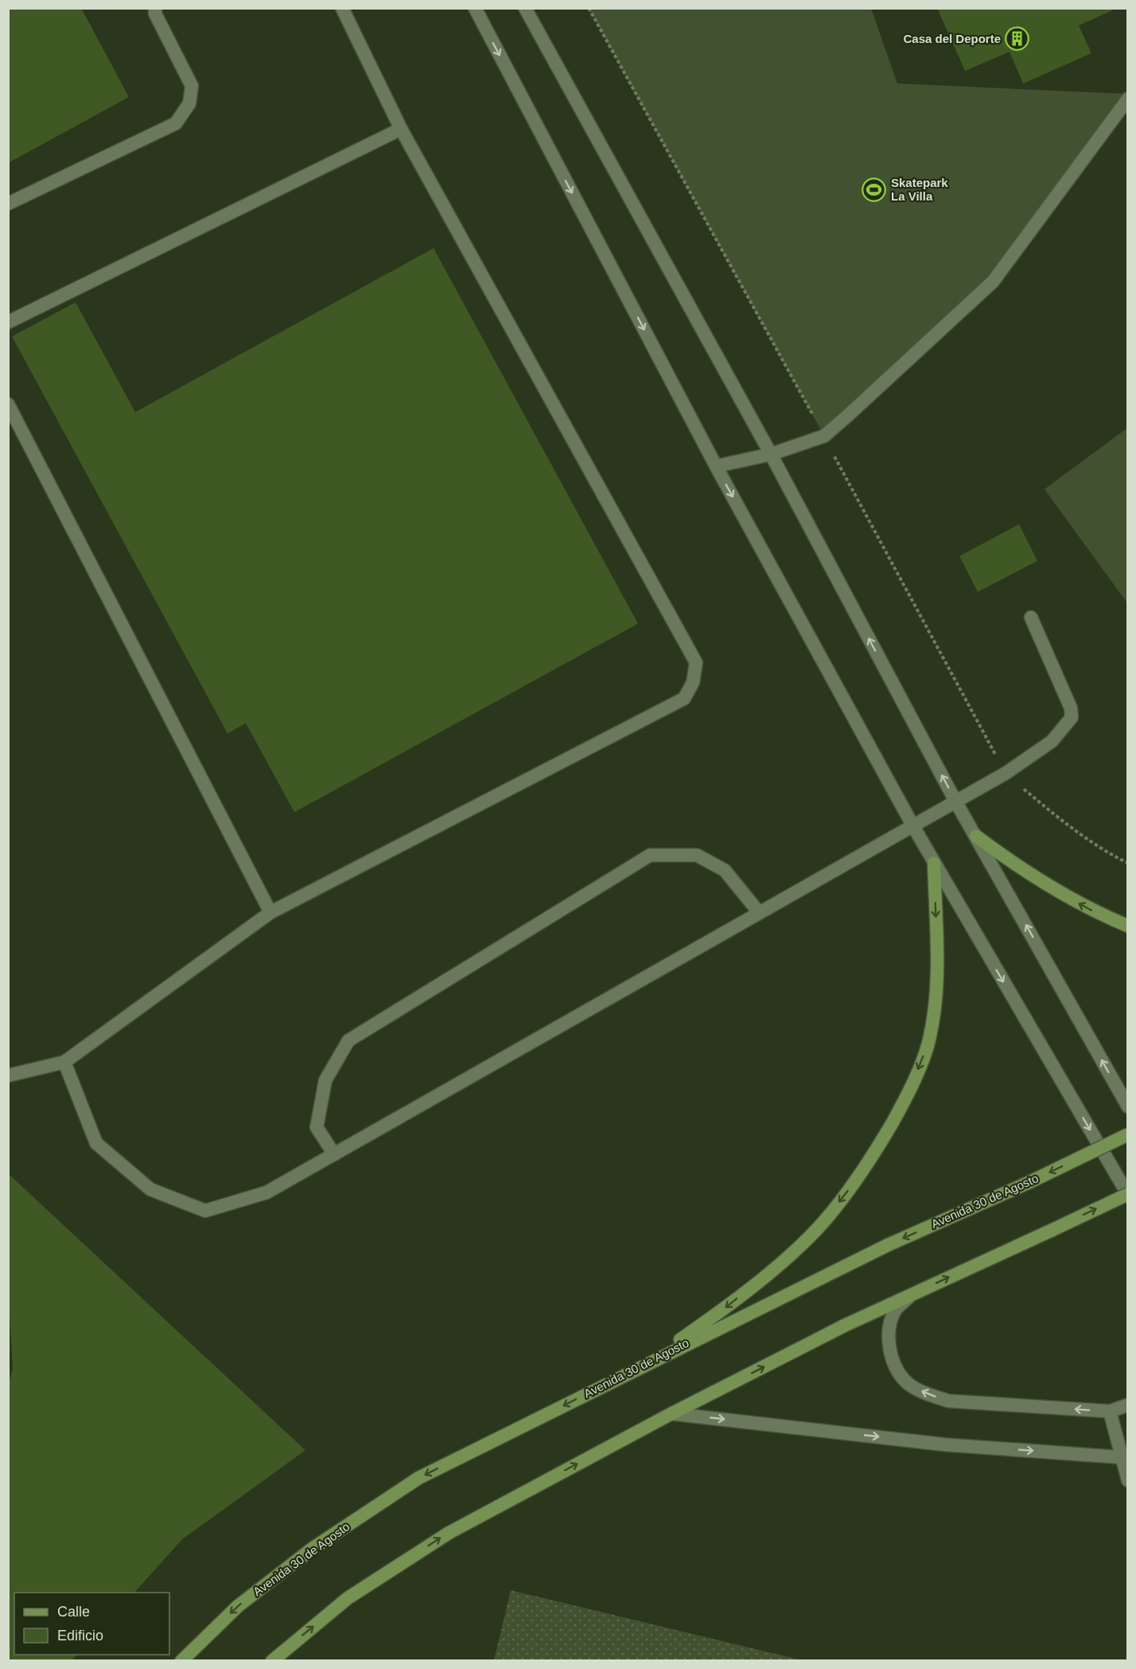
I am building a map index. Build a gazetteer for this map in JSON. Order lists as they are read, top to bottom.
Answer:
{
  "streets": {
    "main road": ["Avenida 30 de Agosto"]
  },
  "places": {
    "building": ["Casa del Deporte"],
    "sports": ["Skatepark La Villa"]
  },
  "legend": ["Calle", "Edificio"]
}
